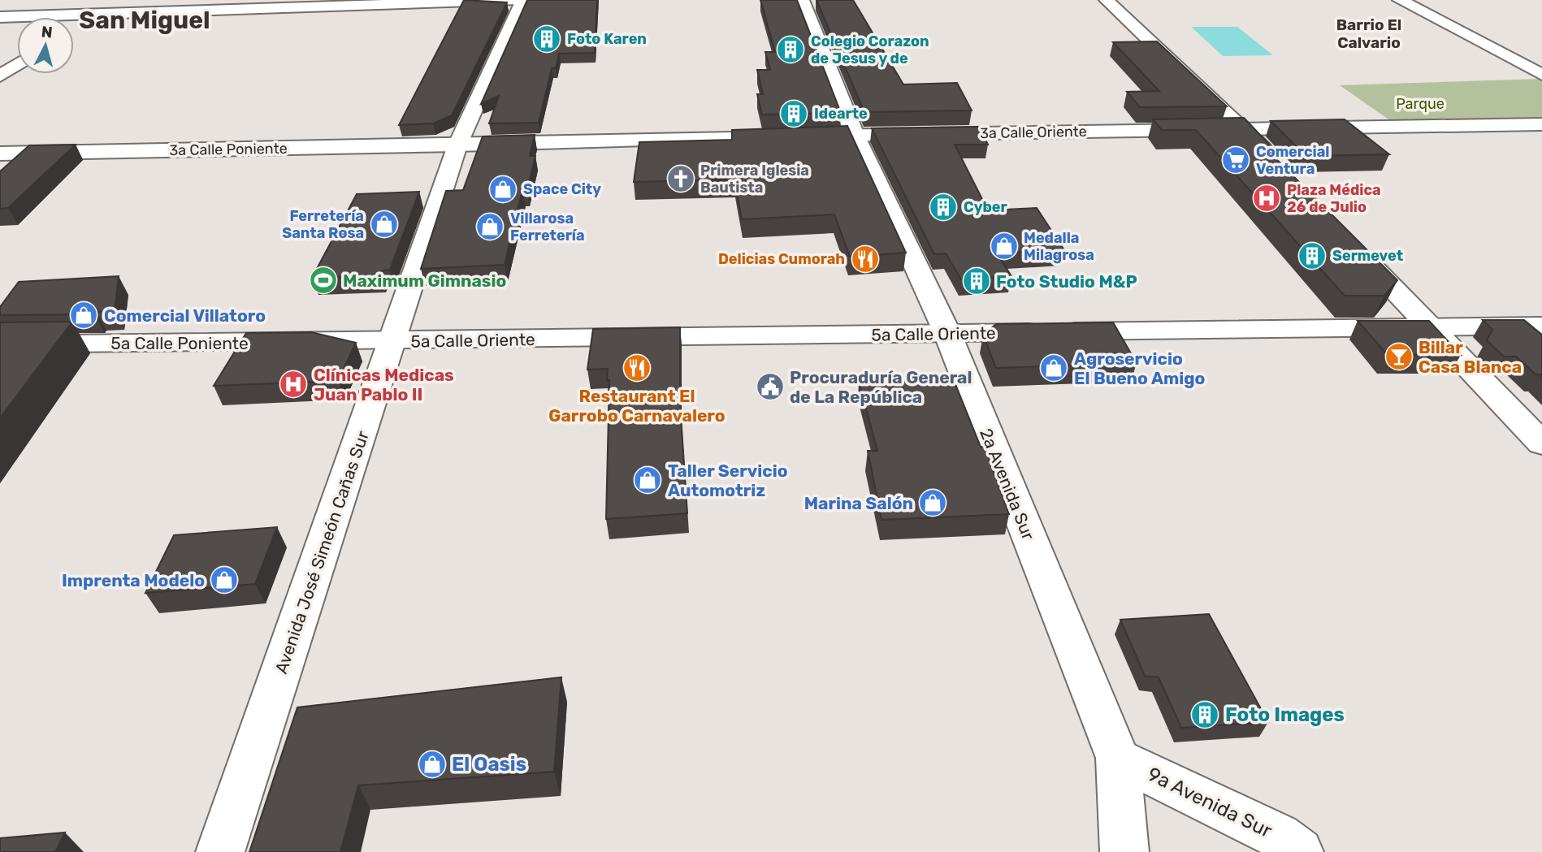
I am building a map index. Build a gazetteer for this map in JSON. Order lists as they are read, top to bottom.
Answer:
{
  "streets": {
    "street": [
      "3a Calle Oriente",
      "3a Calle Poniente",
      "5a Calle Oriente",
      "5a Calle Poniente",
      "2a Avenida Sur",
      "Avenida José Simeón Cañas Sur",
      "9a Avenida Sur"
    ]
  },
  "crossings": [
    ["3a Calle Oriente", "3a Calle Poniente"],
    ["3a Calle Oriente", "2a Avenida Sur"],
    ["3a Calle Oriente", "Avenida José Simeón Cañas Sur"],
    ["3a Calle Poniente", "Avenida José Simeón Cañas Sur"],
    ["5a Calle Oriente", "5a Calle Poniente"],
    ["5a Calle Oriente", "2a Avenida Sur"],
    ["5a Calle Oriente", "Avenida José Simeón Cañas Sur"],
    ["5a Calle Poniente", "Avenida José Simeón Cañas Sur"],
    ["2a Avenida Sur", "9a Avenida Sur"]
  ],
  "districts": ["San Miguel", "Barrio El Calvario"],
  "parks": ["Parque"],
  "places": {
    "building": [
      "Foto Karen",
      "Colegio Corazon de Jesus y de",
      "Idearte",
      "Cyber",
      "Sermevet",
      "Foto Studio M&P",
      "Foto Images"
    ],
    "supermarket": ["Comercial Ventura"],
    "church": ["Primera Iglesia Bautista"],
    "shop": [
      "Space City",
      "Ferretería Santa Rosa",
      "Villarosa Ferretería",
      "Medalla Milagrosa",
      "Comercial Villatoro",
      "Agroservicio El Bueno Amigo",
      "Taller Servicio Automotriz",
      "Marina Salón",
      "Imprenta Modelo",
      "El Oasis"
    ],
    "hospital": ["Plaza Médica 26 de Julio", "Clínicas Medicas Juan Pablo II"],
    "restaurant": ["Delicias Cumorah", "Restaurant El Garrobo Carnavalero"],
    "sports": ["Maximum Gimnasio"],
    "bar": ["Billar Casa Blanca"],
    "public building": ["Procuraduría General de La República"]
  },
  "north": "top"
}
